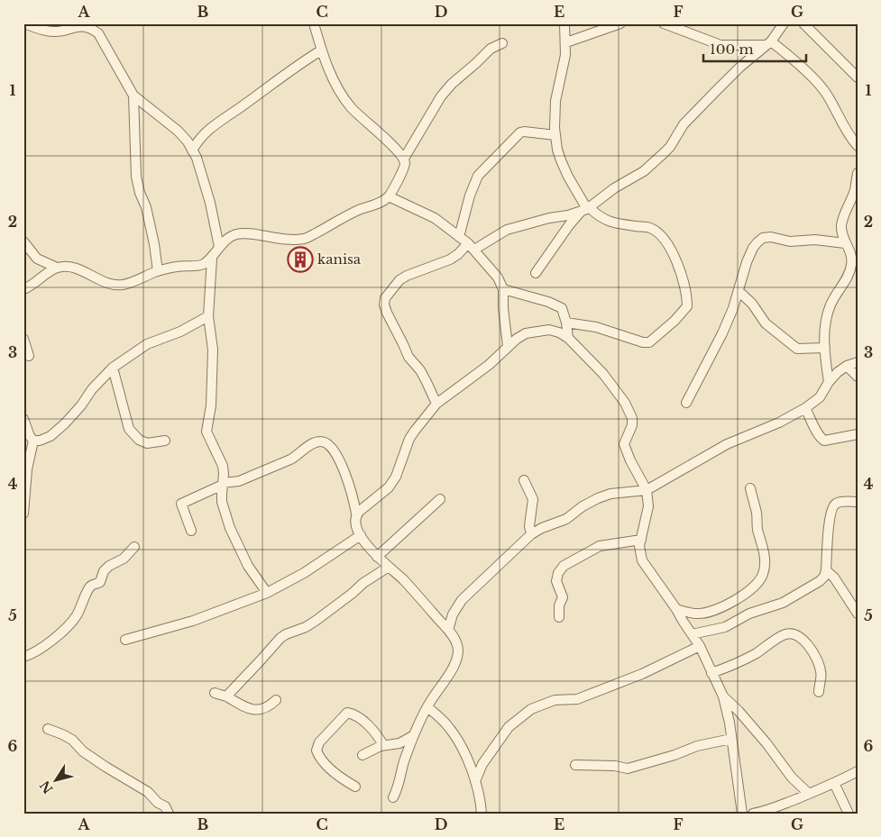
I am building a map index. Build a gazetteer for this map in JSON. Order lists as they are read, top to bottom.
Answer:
{
  "places": {
    "building": ["kanisa"]
  },
  "scale_bar": "100 m",
  "north": "bottom left",
  "grid": {
    "columns": [
      "A",
      "B",
      "C",
      "D",
      "E",
      "F",
      "G"
    ],
    "rows": [
      "1",
      "2",
      "3",
      "4",
      "5",
      "6"
    ]
  }
}
